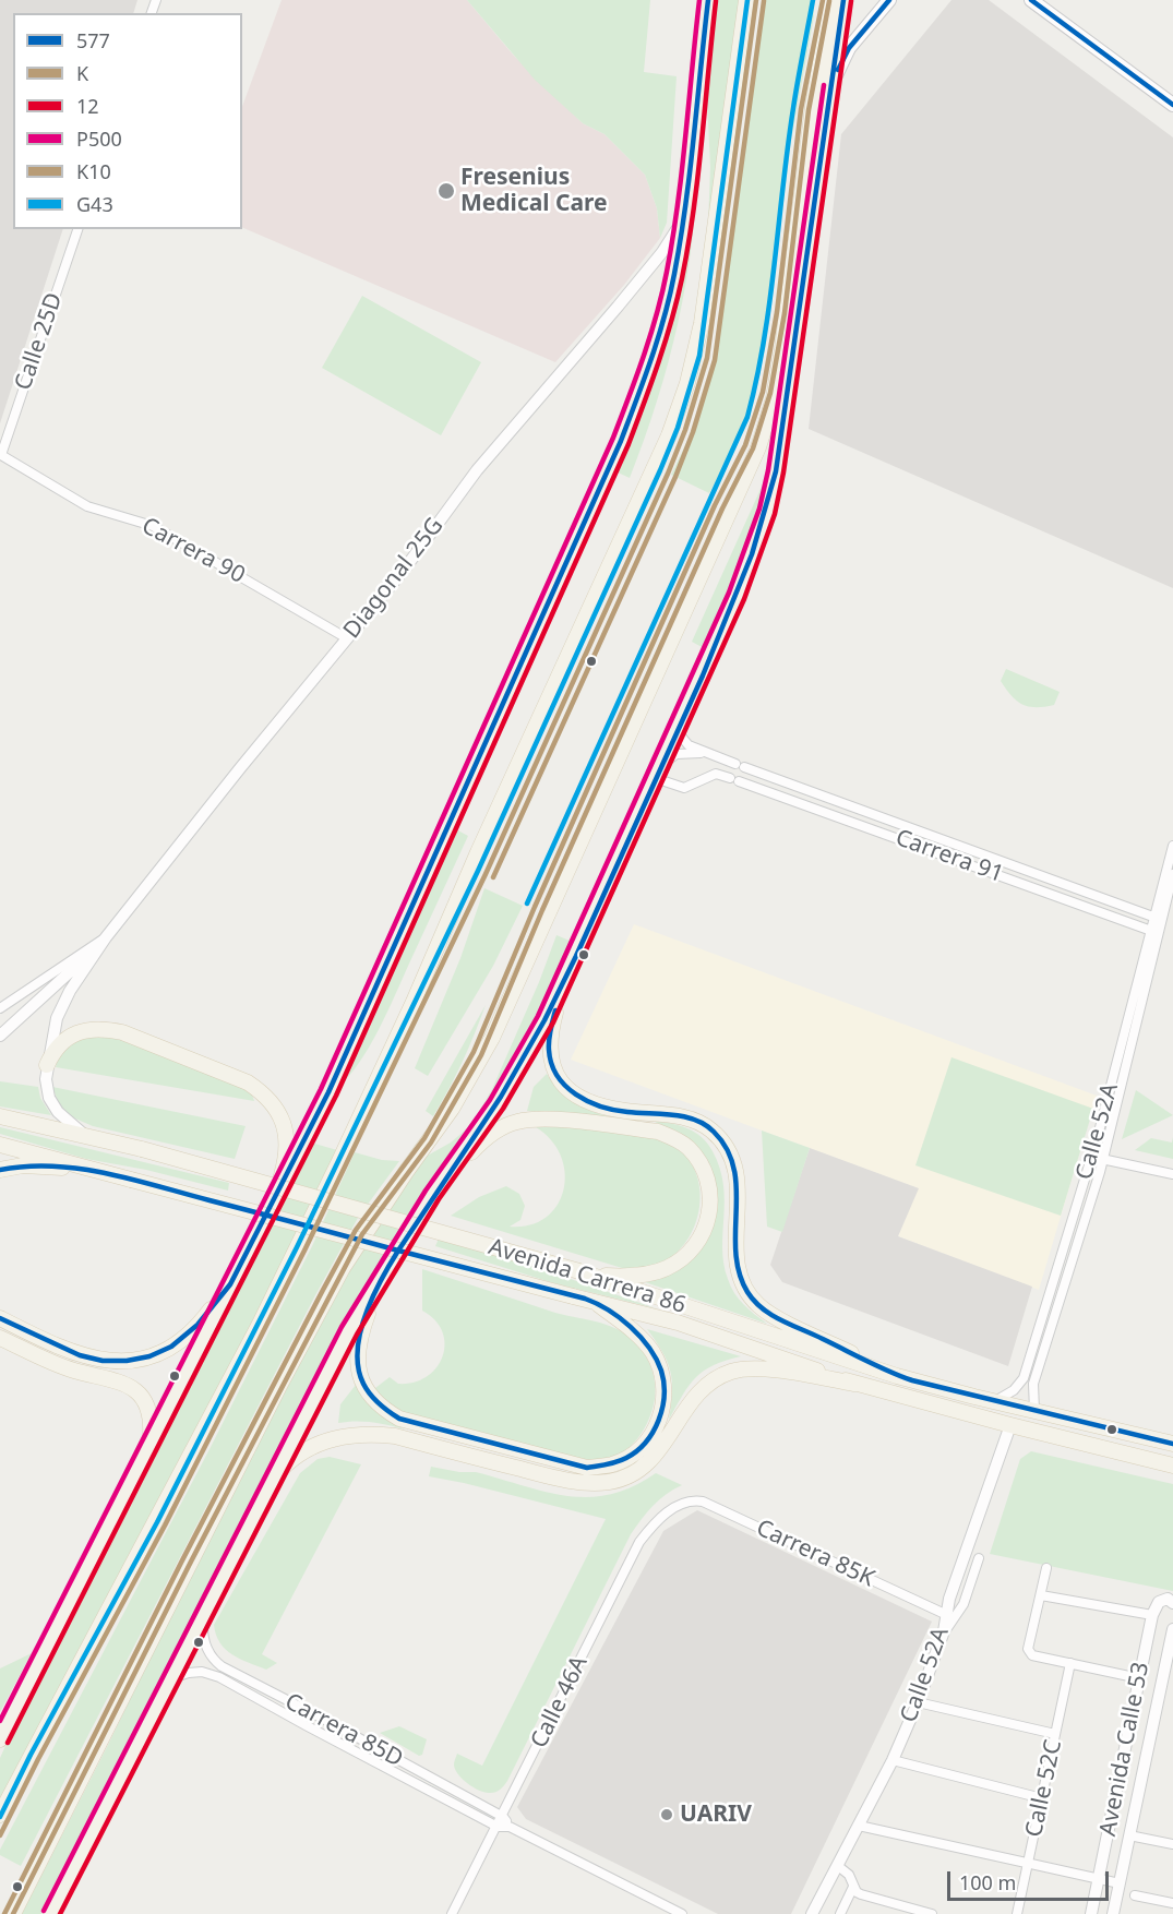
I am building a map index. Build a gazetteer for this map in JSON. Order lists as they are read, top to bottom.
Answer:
{
  "streets": {
    "main road": ["Avenida Carrera 86"],
    "street": [
      "Calle 25D",
      "Carrera 90",
      "Diagonal 25G",
      "Carrera 91",
      "Calle 52A",
      "Carrera 85K",
      "Calle 46A",
      "Carrera 85D",
      "Avenida Calle 53",
      "Calle 52C"
    ]
  },
  "crossings": [
    ["Calle 25D", "Carrera 90"],
    ["Carrera 90", "Diagonal 25G"],
    ["Diagonal 25G", "Avenida Carrera 86"],
    ["Carrera 91", "Calle 52A"],
    ["Calle 52A", "Avenida Carrera 86"],
    ["Calle 52A", "Carrera 85K"],
    ["Carrera 85K", "Calle 46A"],
    ["Calle 46A", "Carrera 85D"]
  ],
  "places": ["Fresenius Medical Care", "UARIV"],
  "lines": [
    "transit line 577",
    "transit line K",
    "transit line P500",
    "transit line G43",
    "transit line 12",
    "transit line K10"
  ],
  "legend": [
    "577",
    "K",
    "12",
    "P500",
    "K10",
    "G43"
  ],
  "scale_bar": "100 m"
}
